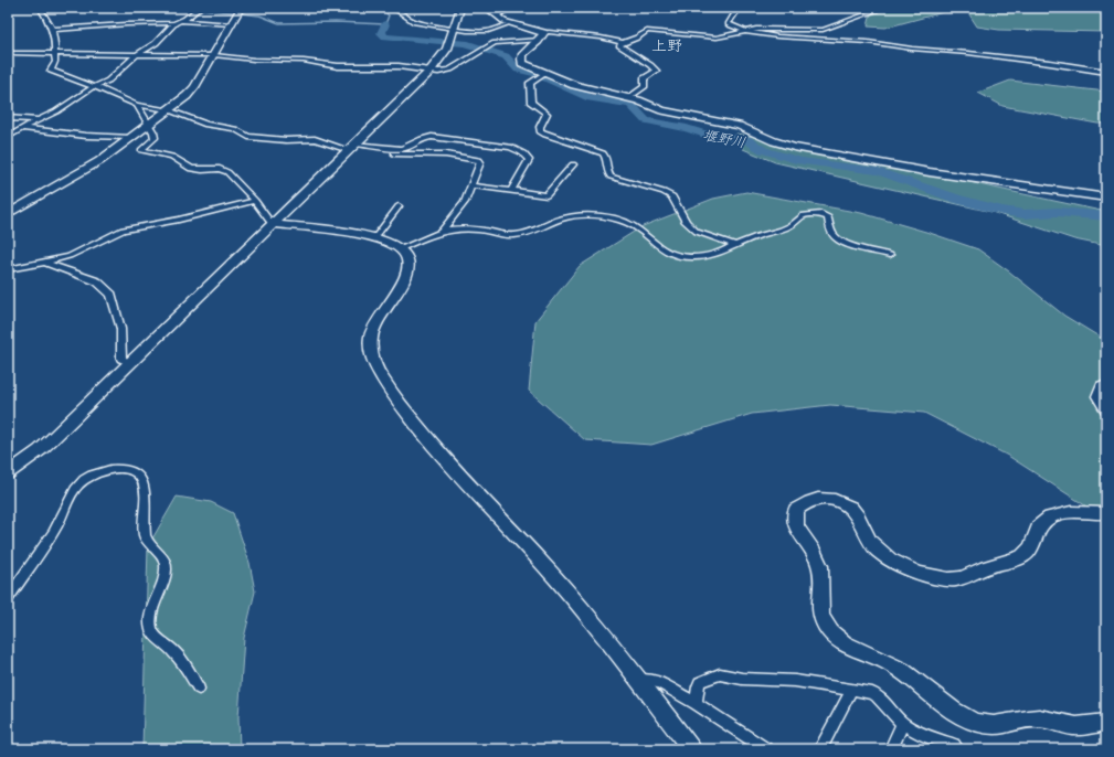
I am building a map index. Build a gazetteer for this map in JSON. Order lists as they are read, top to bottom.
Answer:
{
  "districts": ["上野"],
  "water": ["堰野川"]
}
